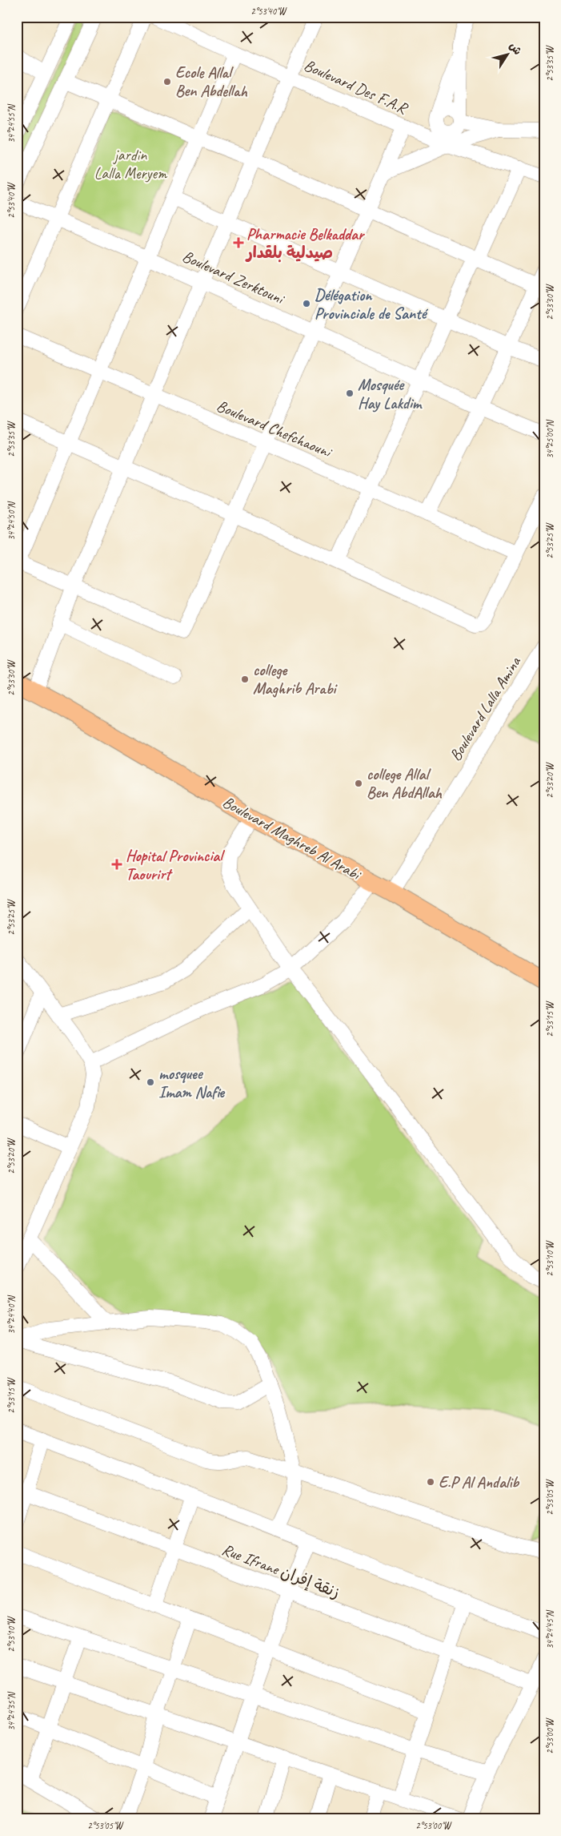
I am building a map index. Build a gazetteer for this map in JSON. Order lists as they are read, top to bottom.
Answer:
{
  "streets": {
    "main road": ["Boulevard Maghreb Al Arabi"],
    "street": [
      "Boulevard Des F.A.R",
      "Boulevard Zerktouni",
      "Boulevard Chefchaouni",
      "Boulevard Lalla Amina",
      "Rue Ifrane زنقة إفران"
    ]
  },
  "crossings": [
    ["Boulevard Lalla Amina", "Boulevard Maghreb Al Arabi"]
  ],
  "parks": ["jardin Lalla Meryem"],
  "places": {
    "other": [
      "Ecole Allal Ben Abdellah",
      "Délégation Provinciale de Santé",
      "Mosquée Hay Lakdim",
      "college Maghrib Arabi",
      "college Allal Ben AbdAllah",
      "mosquee Imam Nafie",
      "E.P Al Andalib"
    ],
    "health": ["Pharmacie Belkaddar صيدلية بلقدار", "Hopital Provincial Taourirt"]
  },
  "north": "top right",
  "coordinates": [
    "2°53'40\"W",
    "2°53'35\"W",
    "34°24'55\"N",
    "2°53'30\"W",
    "34°25'00\"N",
    "34°24'50\"N",
    "2°53'25\"W",
    "2°53'20\"W",
    "2°53'15\"W",
    "2°53'10\"W",
    "34°24'40\"N",
    "2°53'05\"W",
    "34°24'45\"N",
    "34°24'35\"N",
    "2°53'00\"W"
  ]
}
